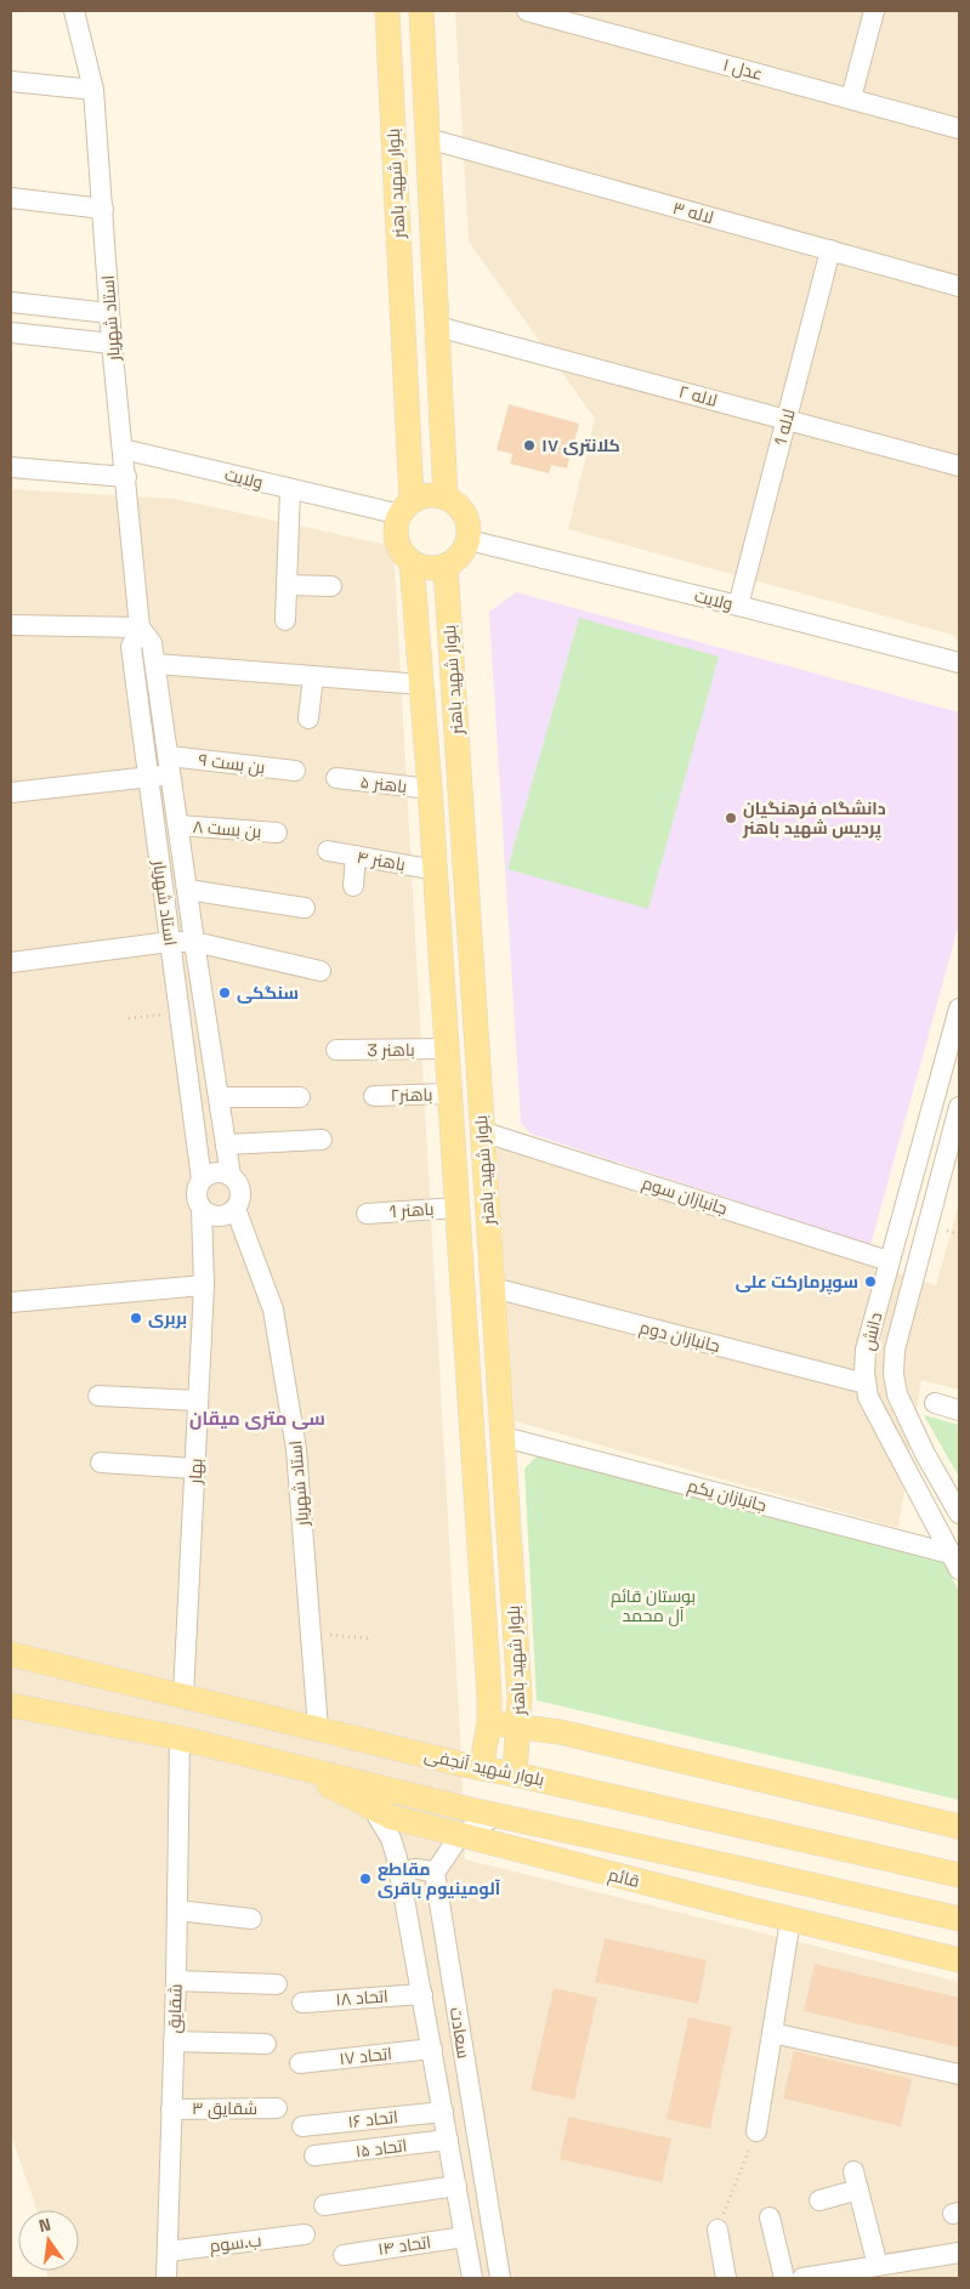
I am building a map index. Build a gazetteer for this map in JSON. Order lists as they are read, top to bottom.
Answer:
{
  "streets": {
    "main road": ["بلوار شهید باهنر", "بلوار شهید آنجفی", "قائم"],
    "street": [
      "عدل ۱",
      "لاله ۳",
      "استاد شهریار",
      "لاله ۲",
      "لاله 1",
      "ولایت",
      "بن بست ۹",
      "باهنر ۵",
      "بن بست ۸",
      "باهنر ۴",
      "باهنر 3",
      "باهنر۲",
      "جانبازان سوم",
      "باهنر 1",
      "دانش",
      "جانبازان دوم",
      "بهار",
      "جانبازان یکم",
      "اتحاد ۱۸",
      "شقایق",
      "سعادت",
      "اتحاد ۱۷",
      "شقایق ۳",
      "اتحاد ۱۶",
      "اتحاد ۱۵",
      "ب.سوم",
      "اتحاد ۱۴"
    ]
  },
  "crossings": [
    ["بلوار شهید باهنر", "لاله ۳"],
    ["بلوار شهید باهنر", "لاله ۲"],
    ["بلوار شهید باهنر", "ولایت"],
    ["بلوار شهید باهنر", "باهنر ۵"],
    ["بلوار شهید باهنر", "باهنر ۴"],
    ["بلوار شهید باهنر", "باهنر 3"],
    ["بلوار شهید باهنر", "باهنر۲"],
    ["بلوار شهید باهنر", "جانبازان سوم"],
    ["بلوار شهید باهنر", "باهنر 1"],
    ["بلوار شهید باهنر", "جانبازان دوم"],
    ["بلوار شهید باهنر", "جانبازان یکم"],
    ["بلوار شهید باهنر", "بلوار شهید آنجفی"],
    ["لاله ۳", "لاله 1"],
    ["استاد شهریار", "ولایت"],
    ["استاد شهریار", "بن بست ۹"],
    ["استاد شهریار", "بن بست ۸"],
    ["استاد شهریار", "بهار"],
    ["استاد شهریار", "بلوار شهید آنجفی"],
    ["لاله ۲", "لاله 1"],
    ["لاله 1", "ولایت"],
    ["جانبازان سوم", "دانش"],
    ["دانش", "جانبازان دوم"],
    ["دانش", "جانبازان یکم"],
    ["بهار", "بلوار شهید آنجفی"],
    ["قائم", "سعادت"],
    ["اتحاد ۱۸", "سعادت"],
    ["شقایق", "شقایق ۳"],
    ["شقایق", "ب.سوم"],
    ["سعادت", "اتحاد ۱۷"],
    ["سعادت", "اتحاد ۱۶"],
    ["سعادت", "اتحاد ۱۵"],
    ["سعادت", "اتحاد ۱۴"]
  ],
  "districts": ["سی متری میقان"],
  "parks": ["بوستان قائم آل محمد"],
  "places": [
    "کلانتری ۱۷",
    "دانشگاه فرهنگیان پردیس شهید باهنر",
    "سنگکی",
    "سوپرمارکت علی",
    "بربری",
    "مقاطع آلومینیوم باقری"
  ],
  "north": "top"
}
